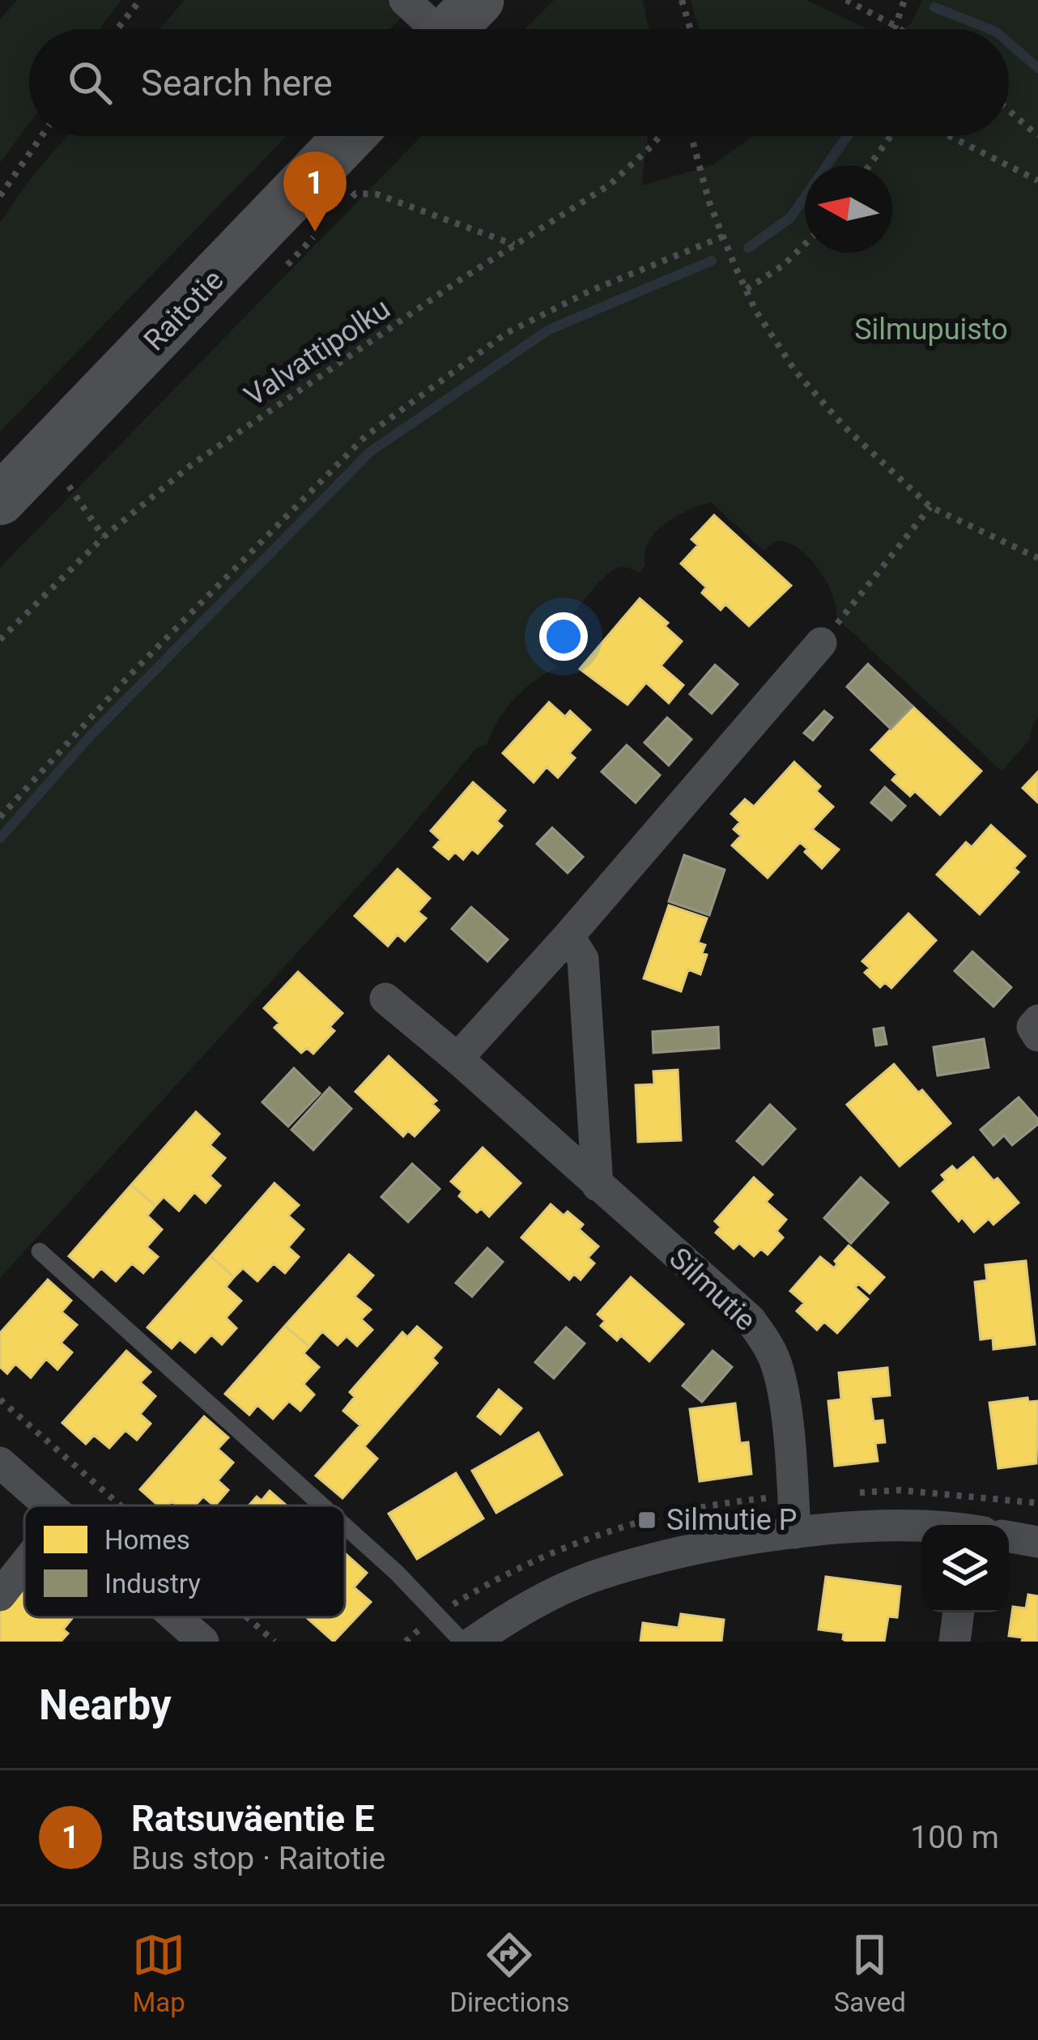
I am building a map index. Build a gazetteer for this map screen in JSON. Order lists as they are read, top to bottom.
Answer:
{
  "streets": {
    "main road": ["Raitotie"],
    "street": ["Silmutie"],
    "path": ["Valvattipolku"]
  },
  "parks": ["Silmupuisto"],
  "places": {
    "transit": ["Silmutie P"]
  },
  "legend": ["Homes", "Industry"],
  "north": "left",
  "page": {
    "search": "Search here",
    "pins": "1",
    "heading": "Nearby",
    "list": [
      {
        "mark": "1",
        "name": "Ratsuväentie E",
        "note": "Bus stop · Raitotie",
        "value": "100 m"
      }
    ],
    "nav": ["Map", "Directions", "Saved"]
  }
}
